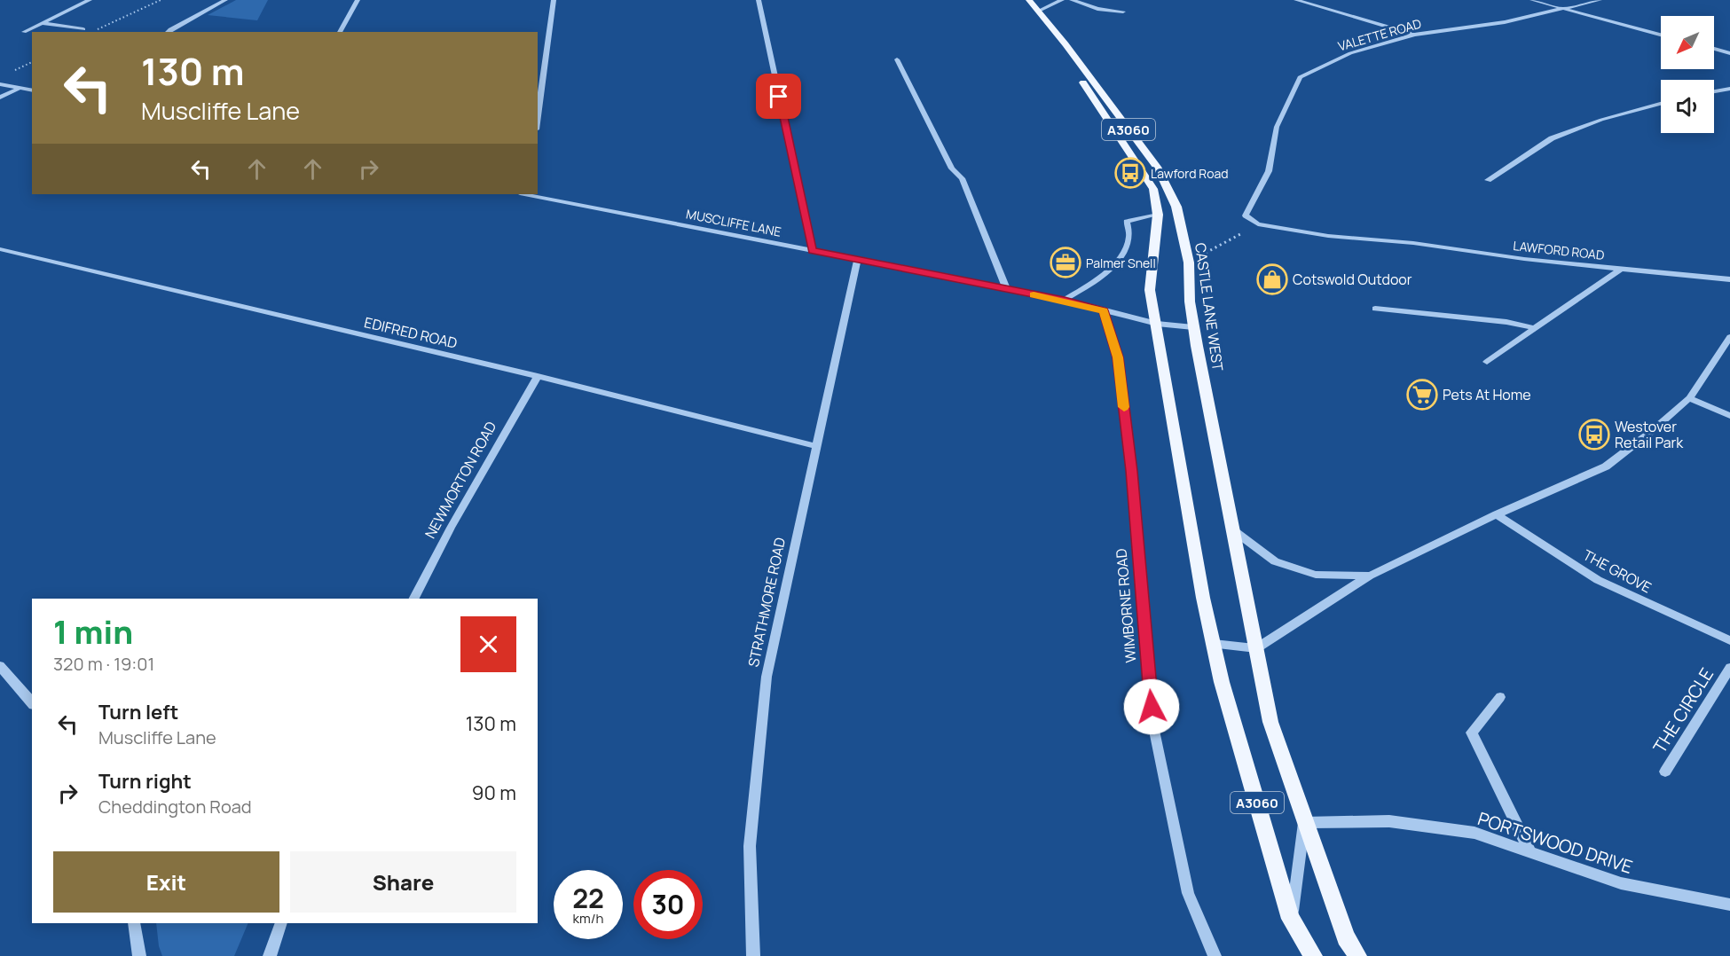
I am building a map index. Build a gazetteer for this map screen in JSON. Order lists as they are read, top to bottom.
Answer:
{
  "streets": {
    "main road": ["A3060", "CASTLE LANE WEST"],
    "street": [
      "VALETTE ROAD",
      "MUSCLIFFE LANE",
      "LAWFORD ROAD",
      "EDIFRED ROAD",
      "NEWMORTON ROAD",
      "THE GROVE",
      "STRATHMORE ROAD",
      "WIMBORNE ROAD",
      "THE CIRCLE",
      "PORTSWOOD DRIVE"
    ]
  },
  "crossings": [
    ["VALETTE ROAD", "LAWFORD ROAD"],
    ["A3060", "CASTLE LANE WEST"],
    ["A3060", "PORTSWOOD DRIVE"],
    ["MUSCLIFFE LANE", "CASTLE LANE WEST"],
    ["MUSCLIFFE LANE", "STRATHMORE ROAD"],
    ["MUSCLIFFE LANE", "WIMBORNE ROAD"],
    ["EDIFRED ROAD", "NEWMORTON ROAD"],
    ["EDIFRED ROAD", "STRATHMORE ROAD"]
  ],
  "places": {
    "bus stop": ["Lawford Road", "Westover Retail Park"],
    "office": ["Palmer Snell"],
    "shop": ["Cotswold Outdoor"],
    "supermarket": ["Pets At Home"]
  },
  "north": "bottom left",
  "page": {
    "turn": ["130 m", "Muscliffe Lane"],
    "heading": ["1 min", "320 m · 19:01"],
    "list": [
      {
        "name": "Turn left",
        "note": "Muscliffe Lane",
        "value": "130 m"
      },
      {
        "name": "Turn right",
        "note": "Cheddington Road",
        "value": "90 m"
      }
    ],
    "buttons": ["Exit", "Share"],
    "speed": "22 km/h",
    "limit": "30"
  }
}
